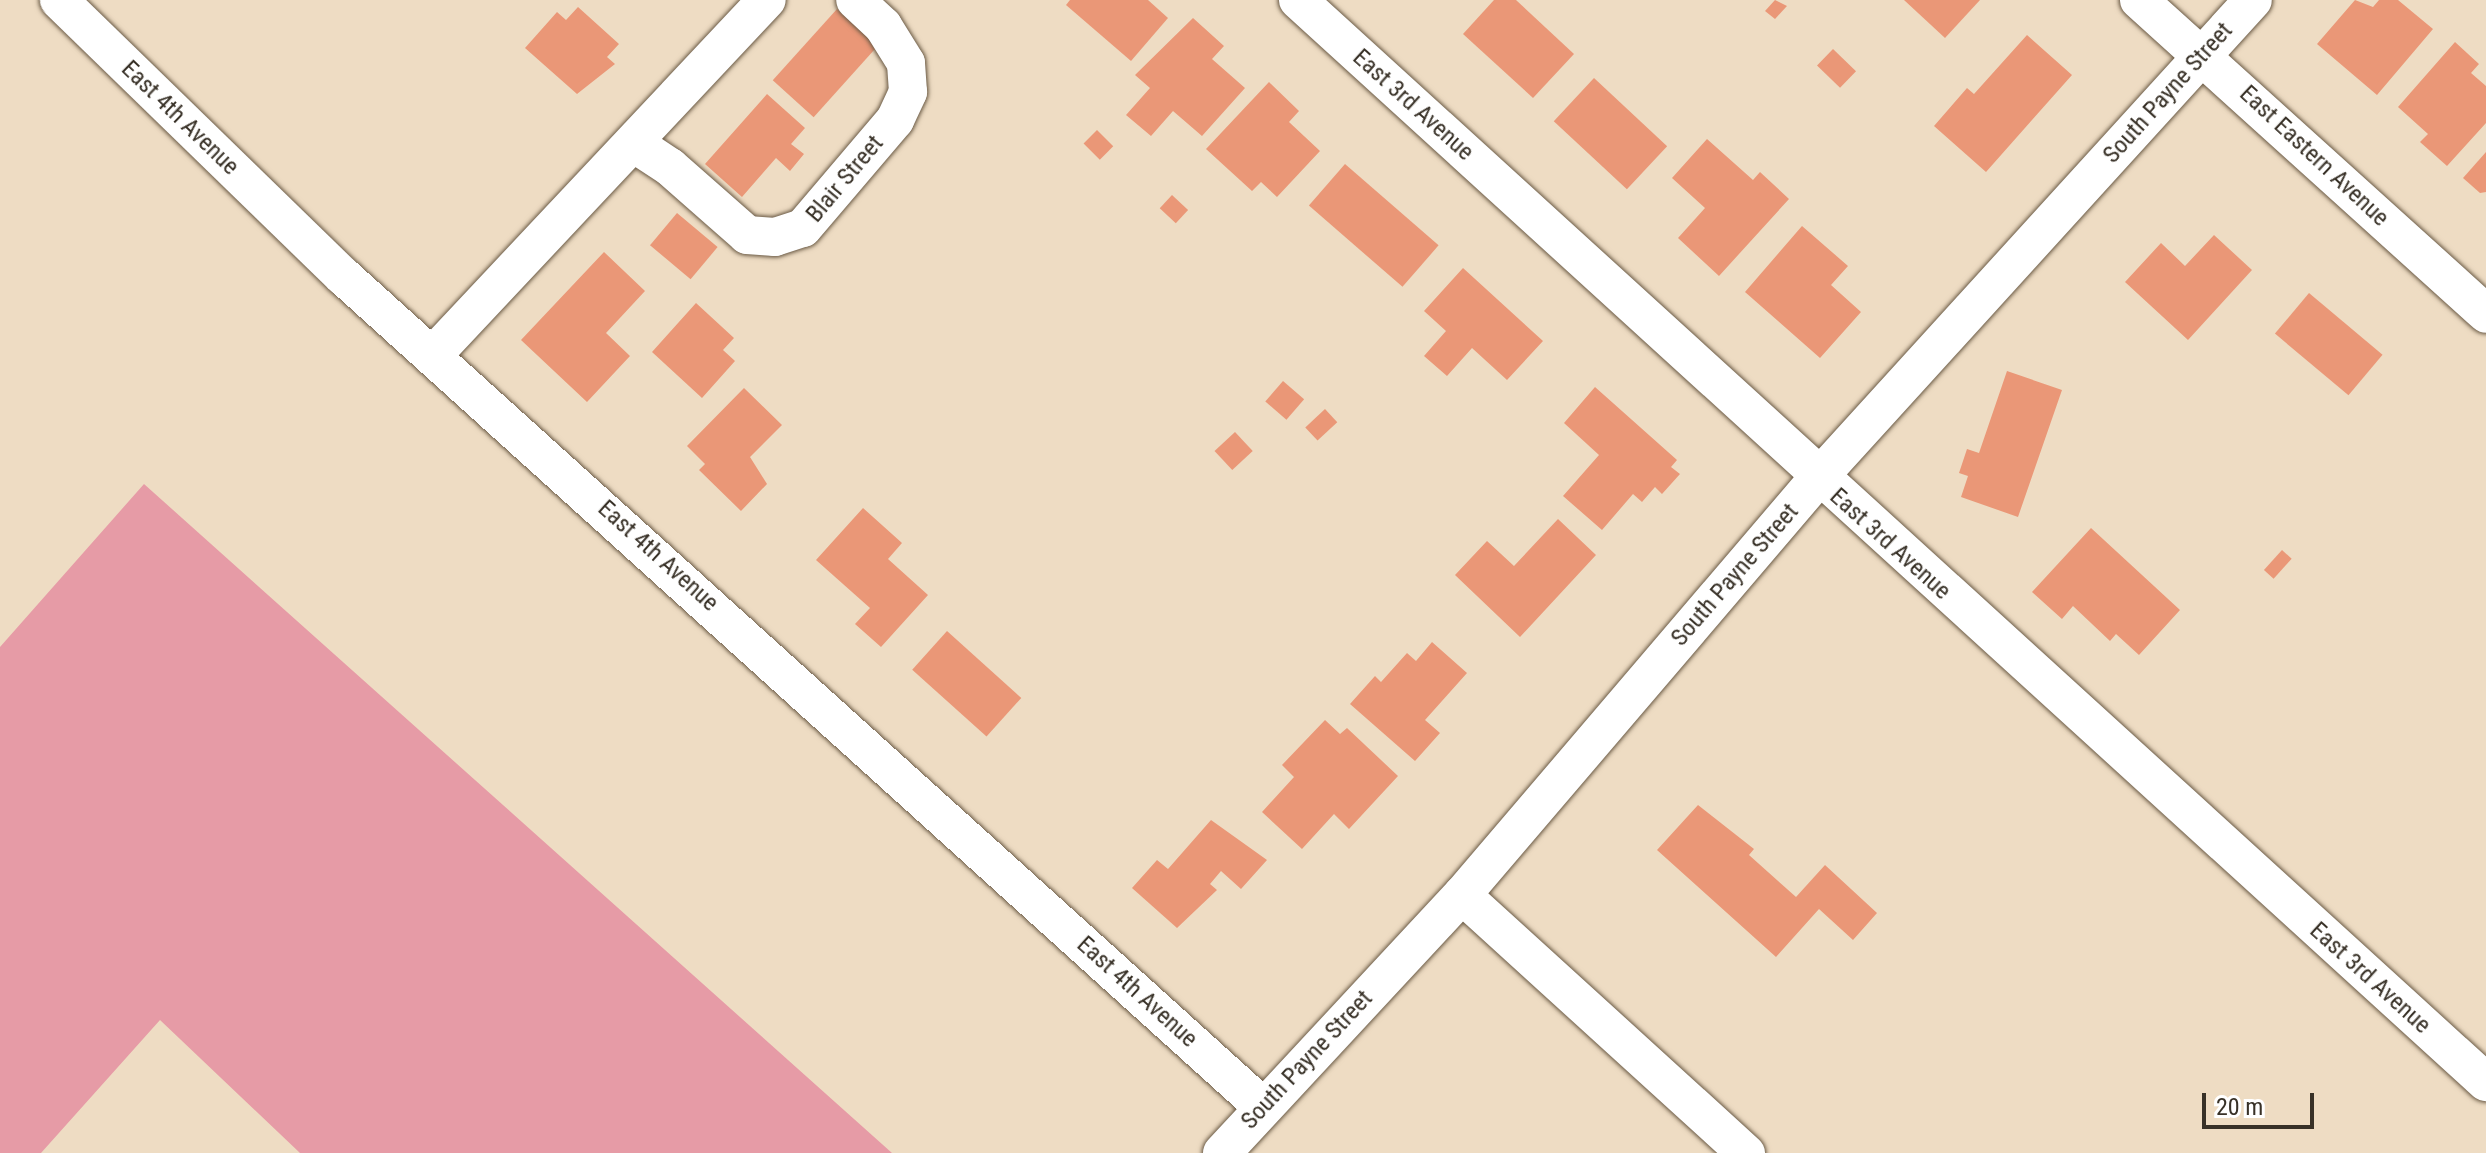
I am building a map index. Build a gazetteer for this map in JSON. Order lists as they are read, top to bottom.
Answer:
{
  "streets": {
    "street": [
      "South Payne Street",
      "East 3rd Avenue",
      "East 4th Avenue",
      "East Eastern Avenue",
      "Blair Street"
    ]
  },
  "crossings": [
    ["South Payne Street", "East 3rd Avenue"],
    ["South Payne Street", "East 4th Avenue"],
    ["South Payne Street", "East Eastern Avenue"]
  ],
  "scale_bar": "20 m"
}
